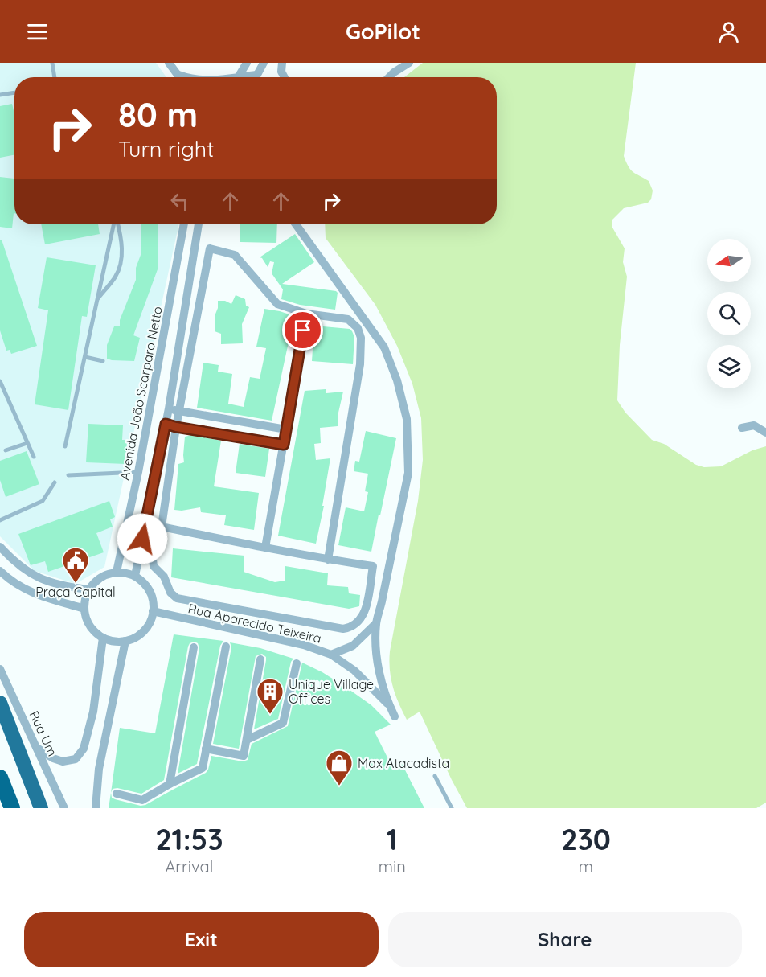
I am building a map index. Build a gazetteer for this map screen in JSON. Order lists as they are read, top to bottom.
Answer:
{
  "streets": {
    "street": ["Avenida João Scarparo Netto", "Rua Aparecido Teixeira", "Rua Um"]
  },
  "crossings": [
    ["Avenida João Scarparo Netto", "Rua Aparecido Teixeira"]
  ],
  "places": {
    "public building": ["Praça Capital"],
    "building": ["Unique Village Offices"],
    "shop": ["Max Atacadista"]
  },
  "north": "left",
  "page": {
    "header": "GoPilot",
    "turn": ["80 m", "Turn right"],
    "eta": [
      "21:53",
      "Arrival",
      "1",
      "min",
      "230",
      "m"
    ],
    "buttons": ["Exit", "Share"]
  }
}
